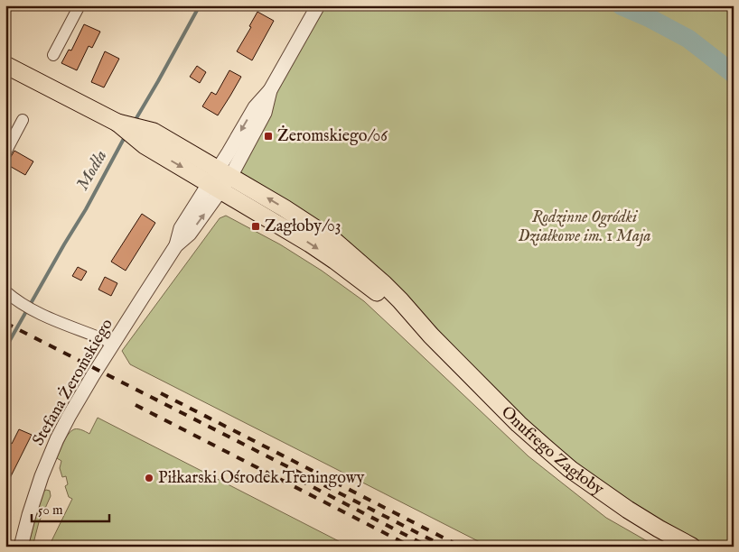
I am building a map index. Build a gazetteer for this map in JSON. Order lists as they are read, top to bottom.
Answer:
{
  "streets": {
    "main road": ["Onufrego Zagłoby"],
    "street": ["Stefana Żeromskiego"]
  },
  "crossings": [
    ["Stefana Żeromskiego", "Onufrego Zagłoby"]
  ],
  "water": ["Modła"],
  "parks": ["Rodzinne Ogródki Działkowe im. 1 Maja"],
  "places": {
    "transit": ["Żeromskiego/06", "Zagłoby/03"],
    "other": ["Piłkarski Ośrodek Treningowy"]
  },
  "scale_bar": "50 m"
}
